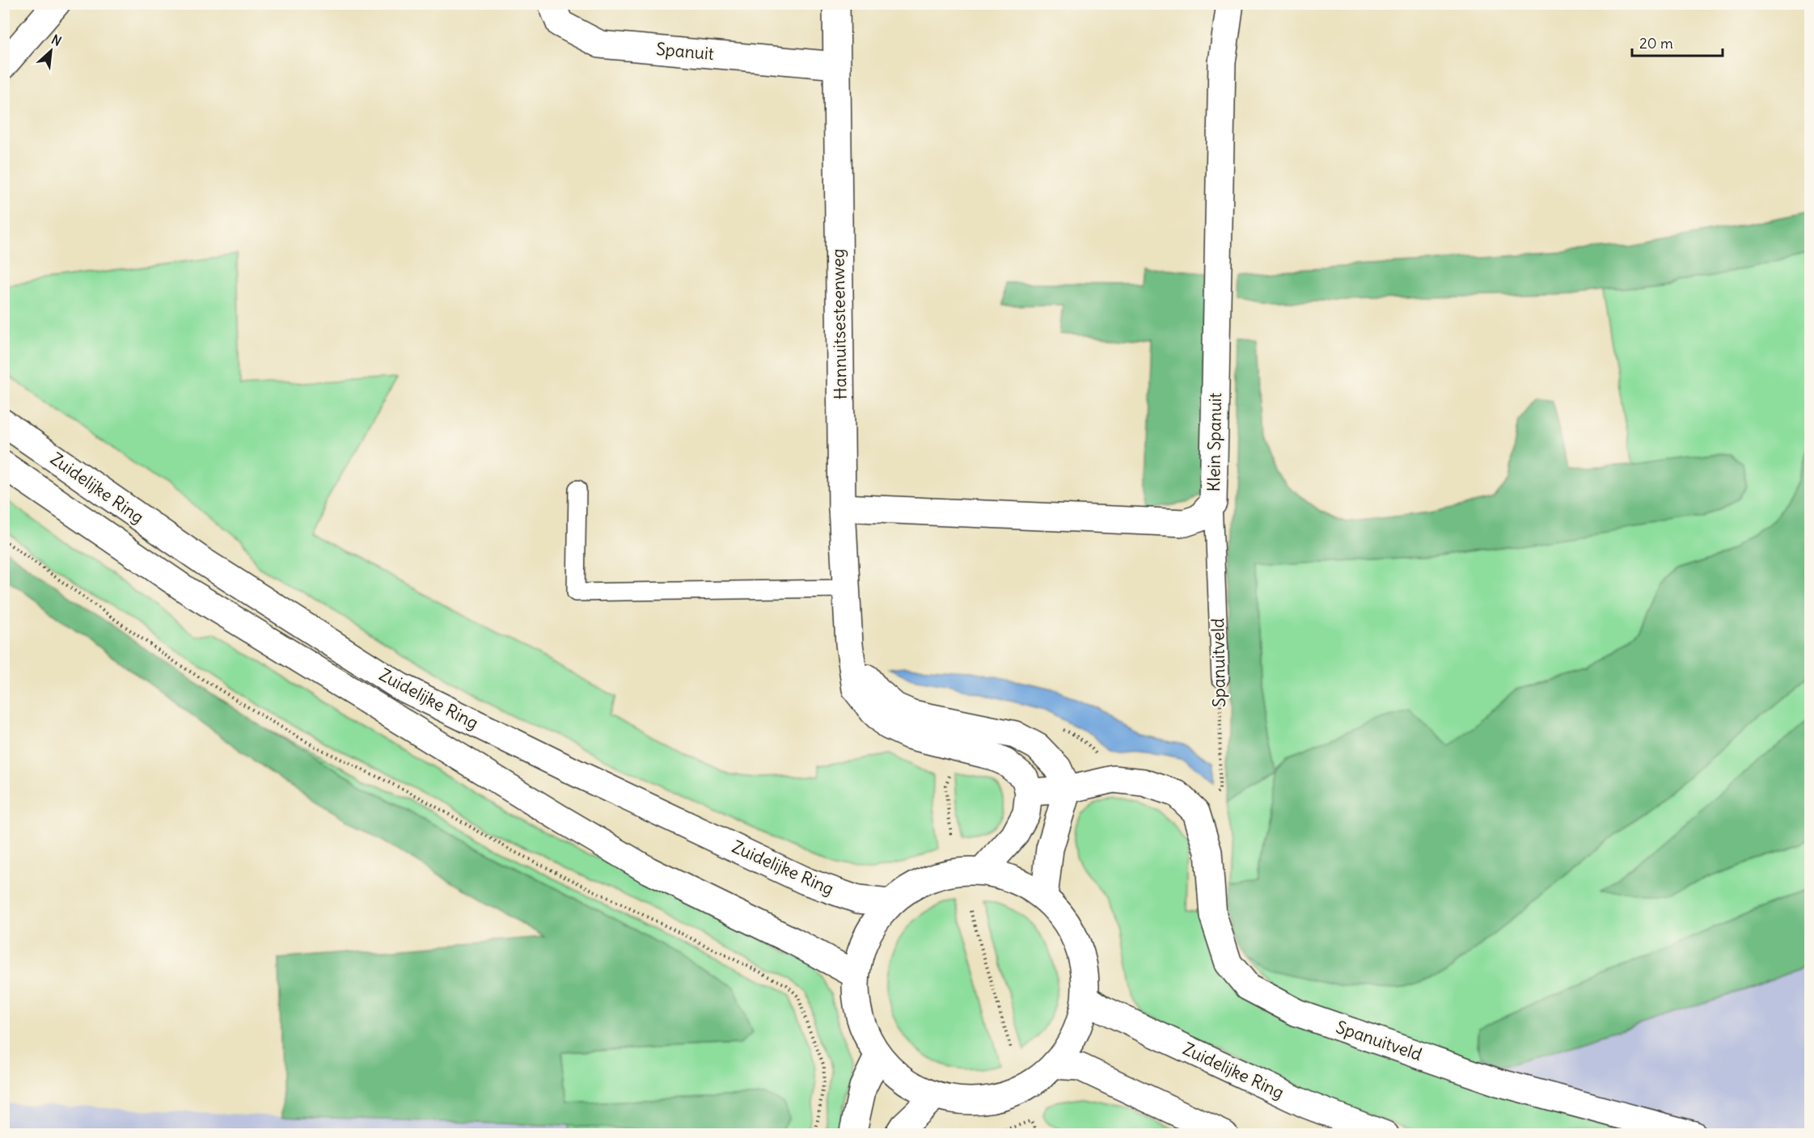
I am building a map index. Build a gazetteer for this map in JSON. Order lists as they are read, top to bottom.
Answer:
{
  "streets": {
    "main road": [
      "Spanuit",
      "Hannuitsesteenweg",
      "Klein Spanuit",
      "Zuidelijke Ring",
      "Spanuitveld"
    ]
  },
  "crossings": [
    ["Spanuit", "Hannuitsesteenweg"],
    ["Hannuitsesteenweg", "Klein Spanuit"],
    ["Hannuitsesteenweg", "Spanuitveld"],
    ["Klein Spanuit", "Spanuitveld"]
  ],
  "scale_bar": "20 m",
  "north": "top right"
}
